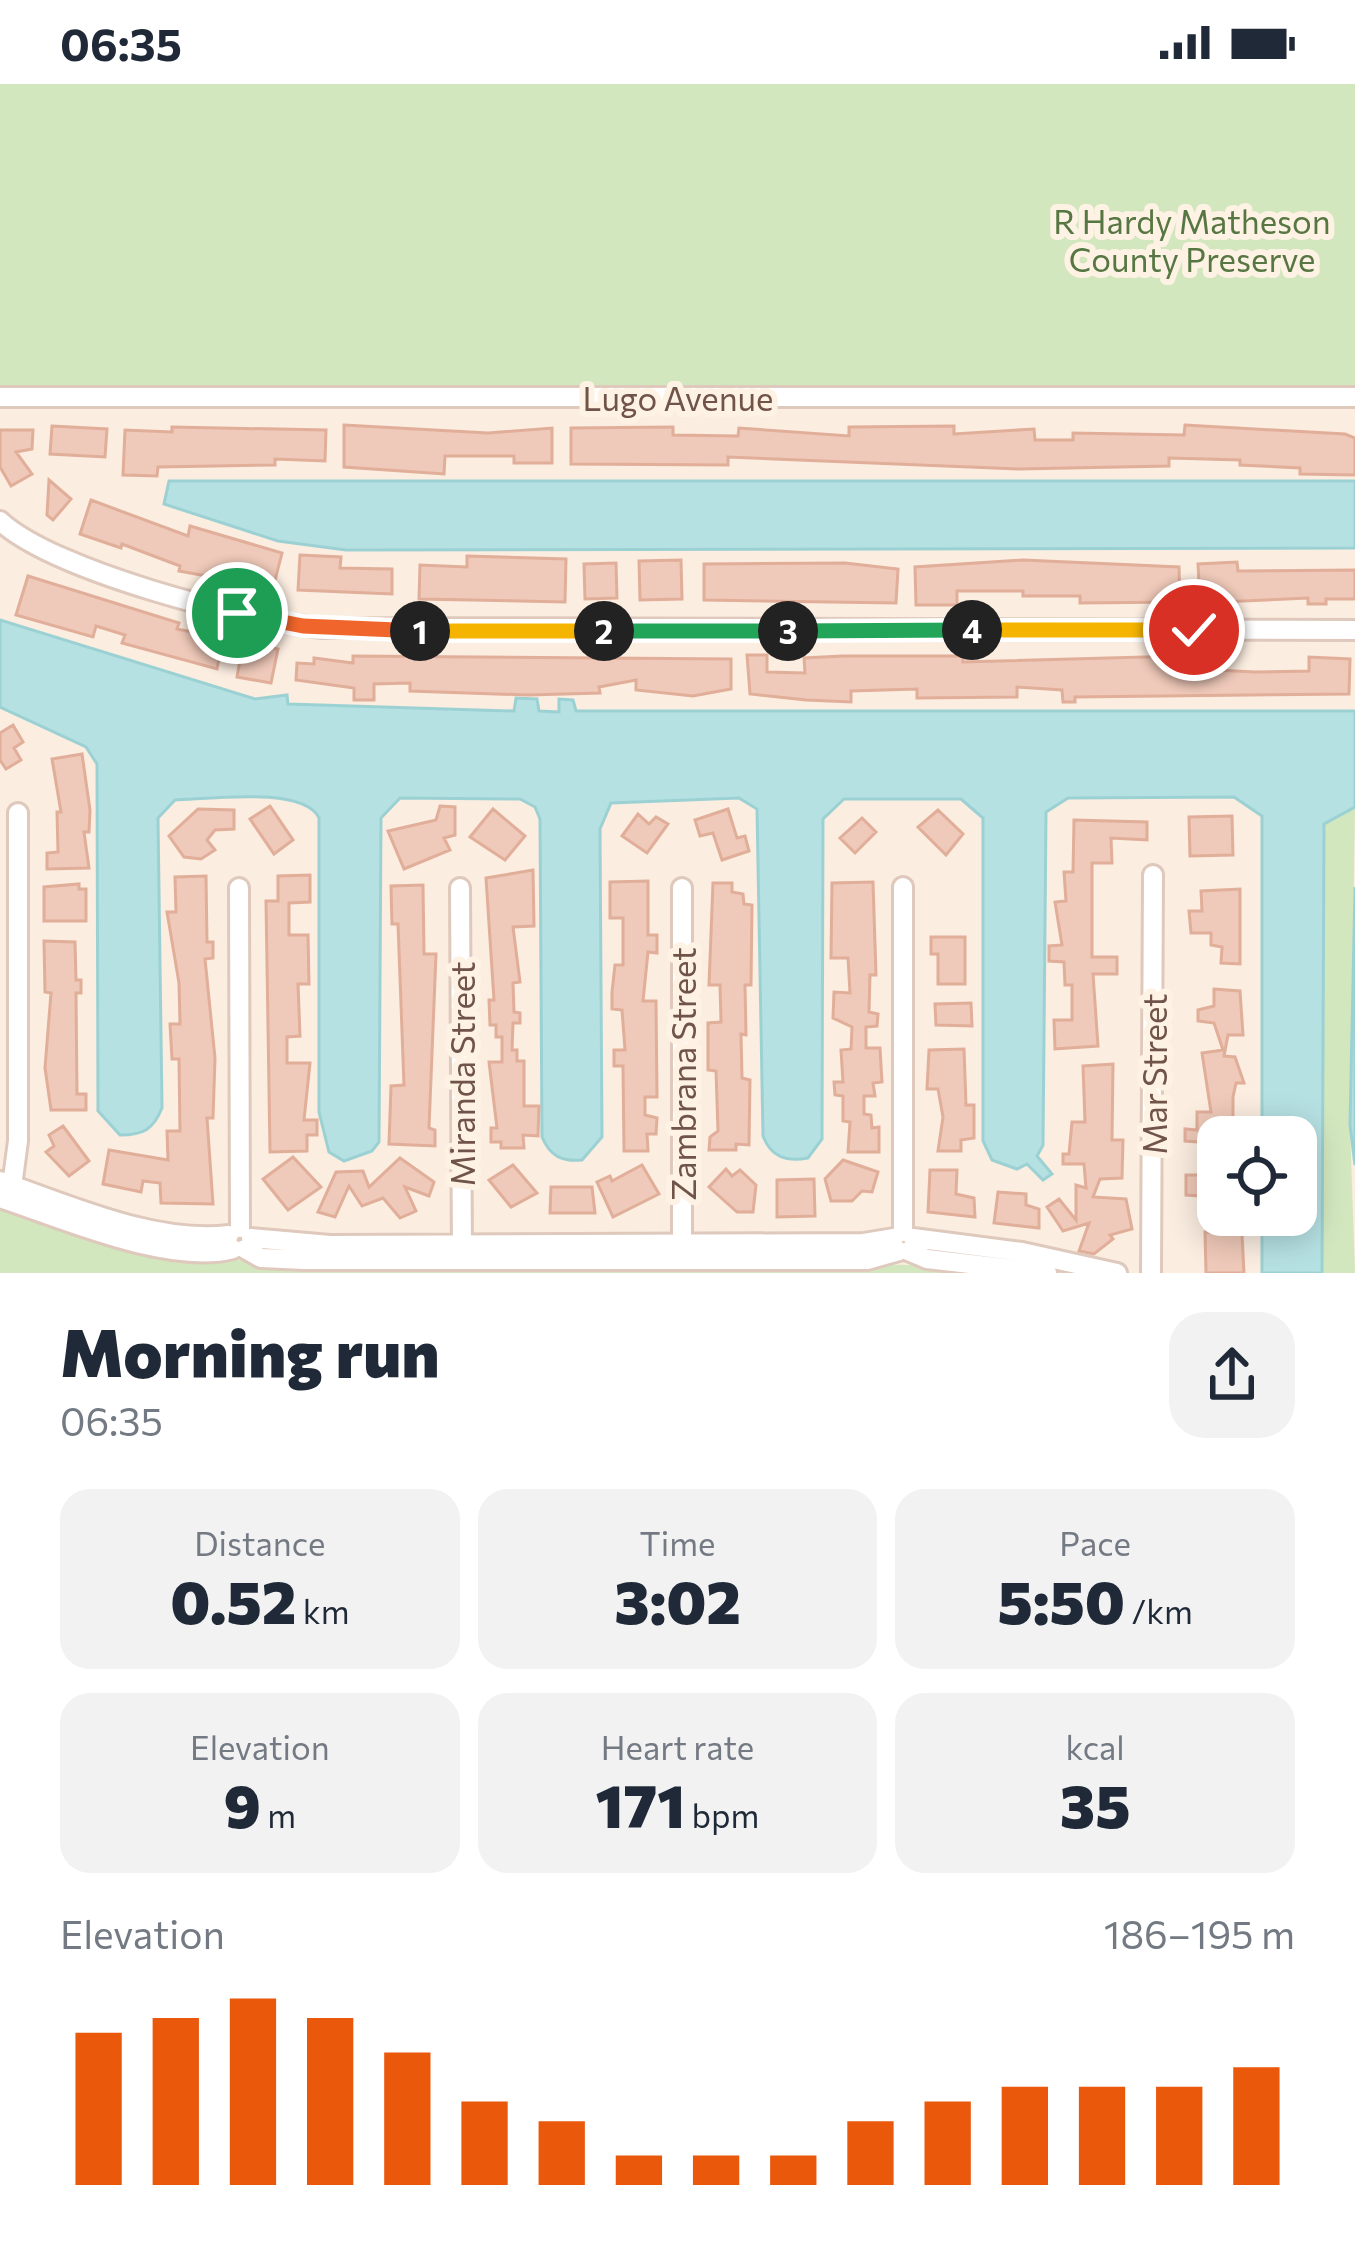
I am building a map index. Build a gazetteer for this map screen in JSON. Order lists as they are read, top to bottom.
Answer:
{
  "streets": {
    "street": [
      "Lugo Avenue",
      "Miranda Street",
      "Zambrana Street",
      "Mar Street"
    ]
  },
  "parks": ["R Hardy Matheson County Preserve"],
  "page": {
    "status": "06:35",
    "pins": [
      "4",
      "1",
      "2",
      "3"
    ],
    "heading": ["Morning run", "06:35"],
    "stats": [
      ["Distance", "0.52 km"],
      ["Time", "3:02"],
      ["Pace", "5:50 /km"],
      ["Elevation", "9 m"],
      ["Heart rate", "171 bpm"],
      ["kcal", "35"]
    ],
    "chart": ["Elevation", "186–195 m"]
  }
}
